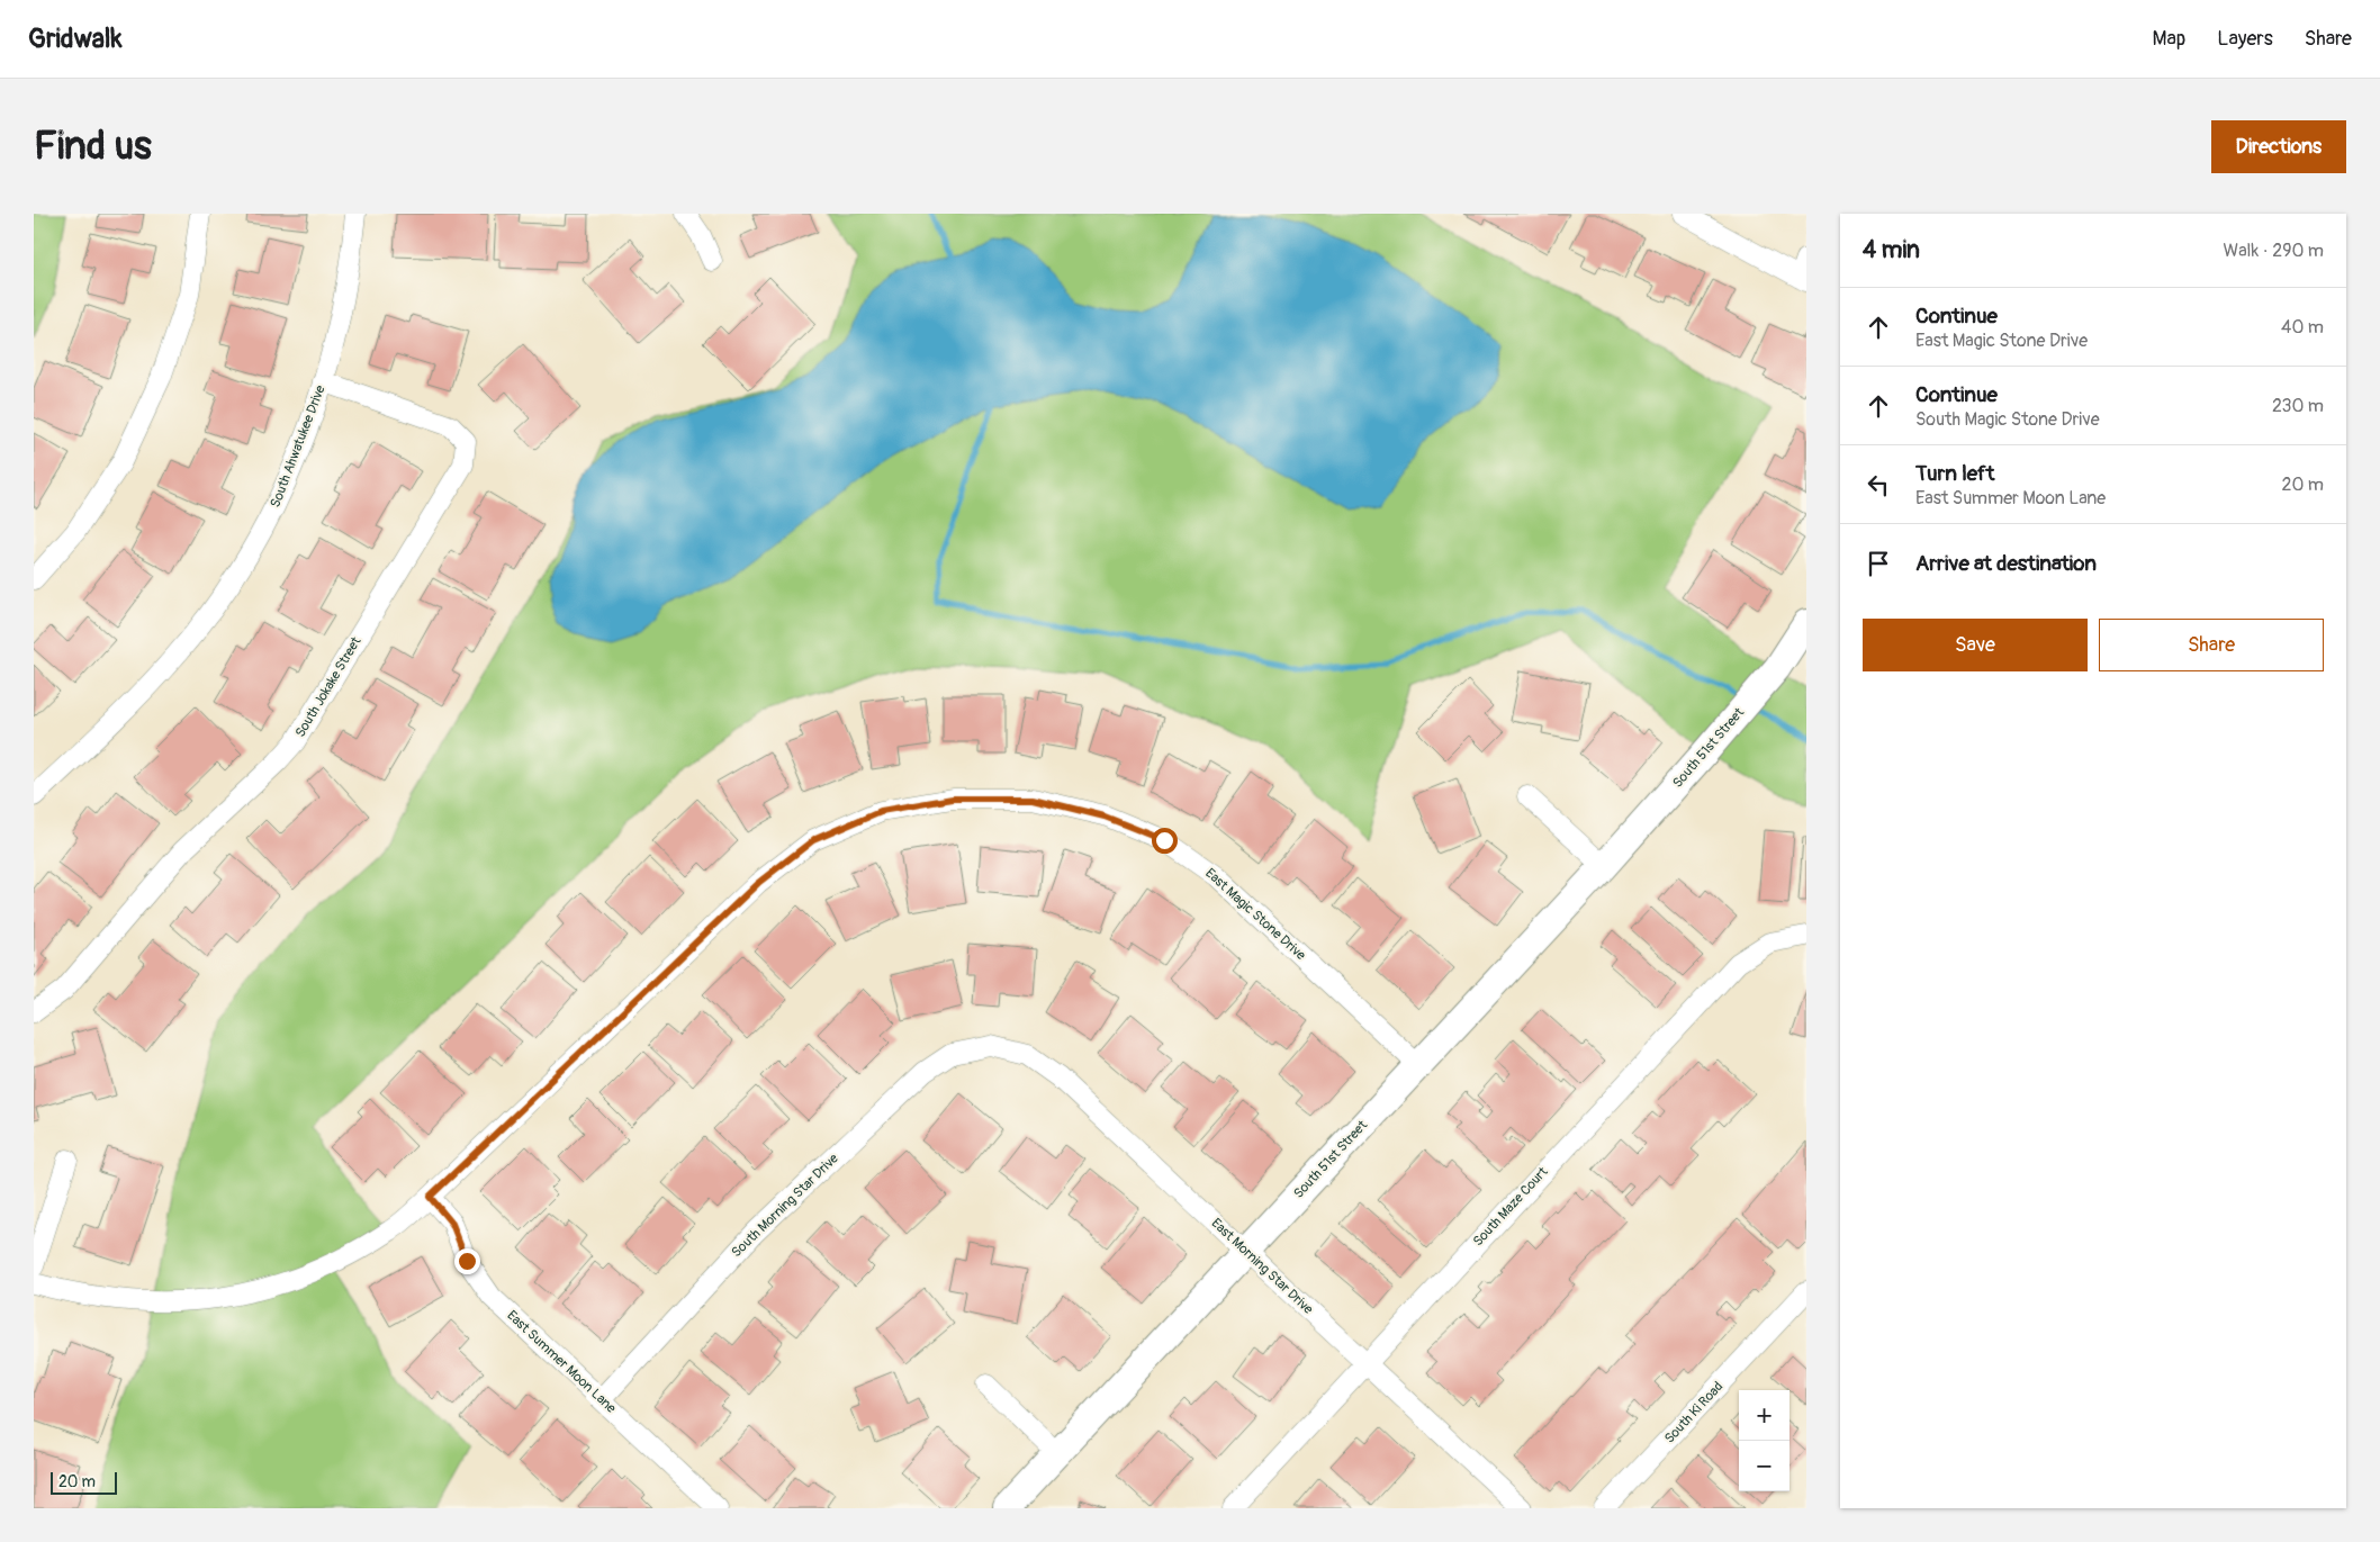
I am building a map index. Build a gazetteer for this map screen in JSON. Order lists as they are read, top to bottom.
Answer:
{
  "streets": {
    "street": [
      "South Ahwatukee Drive",
      "South Jokake Street",
      "South 51st Street",
      "East Magic Stone Drive",
      "South Morning Star Drive",
      "South Maze Court",
      "East Morning Star Drive",
      "East Summer Moon Lane",
      "South Ki Road"
    ]
  },
  "crossings": [
    ["South Ahwatukee Drive", "South Jokake Street"],
    ["South 51st Street", "East Magic Stone Drive"],
    ["South 51st Street", "East Morning Star Drive"],
    ["East Magic Stone Drive", "East Summer Moon Lane"],
    ["South Morning Star Drive", "East Morning Star Drive"],
    ["South Morning Star Drive", "East Summer Moon Lane"],
    ["South Maze Court", "East Morning Star Drive"]
  ],
  "scale_bar": "20 m",
  "page": {
    "header": "Gridwalk",
    "nav": ["Map", "Layers", "Share"],
    "buttons": [
      "Directions",
      ["Save", "Share"]
    ],
    "title": "Find us",
    "heading": ["4 min", "Walk · 290 m"],
    "list": [
      ["Continue", "East Magic Stone Drive", "40 m"],
      ["Continue", "South Magic Stone Drive", "230 m"],
      ["Turn left", "East Summer Moon Lane", "20 m"],
      "Arrive at destination"
    ],
    "map_buttons": ["+", "−"],
    "scale": "20 m"
  }
}
